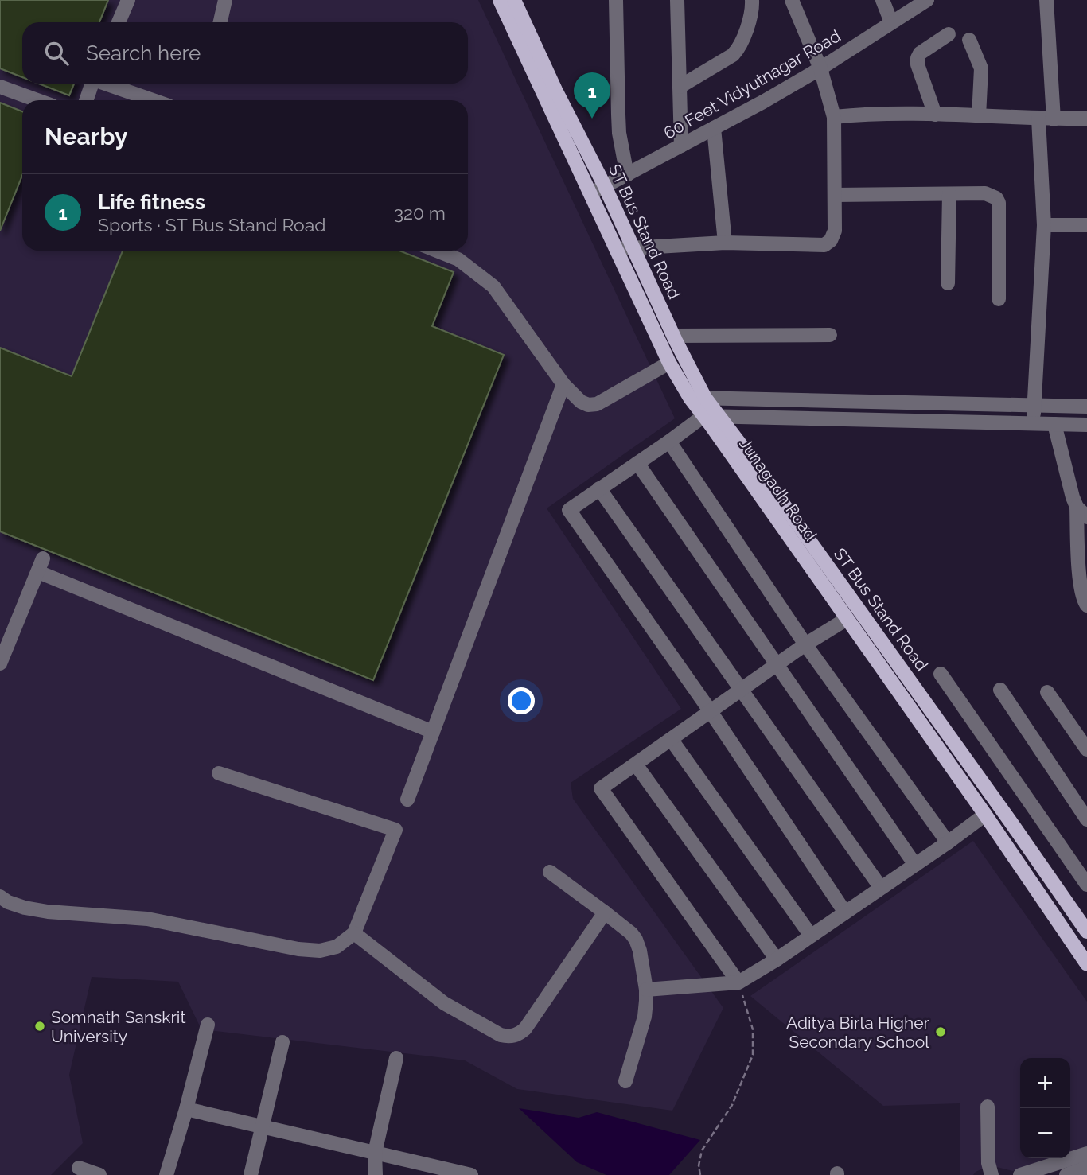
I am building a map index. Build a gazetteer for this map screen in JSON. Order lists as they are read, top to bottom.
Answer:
{
  "streets": {
    "main road": ["ST Bus Stand Road", "Junagadh Road"],
    "street": ["60 Feet Vidyutnagar Road"]
  },
  "crossings": [
    ["60 Feet Vidyutnagar Road", "ST Bus Stand Road"],
    ["60 Feet Vidyutnagar Road", "Junagadh Road"]
  ],
  "places": ["Somnath Sanskrit University", "Aditya Birla Higher Secondary School"],
  "page": {
    "search": "Search here",
    "pins": "1",
    "heading": "Nearby",
    "list": [
      {
        "mark": "1",
        "name": "Life fitness",
        "note": "Sports · ST Bus Stand Road",
        "value": "320 m"
      }
    ],
    "map_buttons": ["+", "−"]
  }
}
